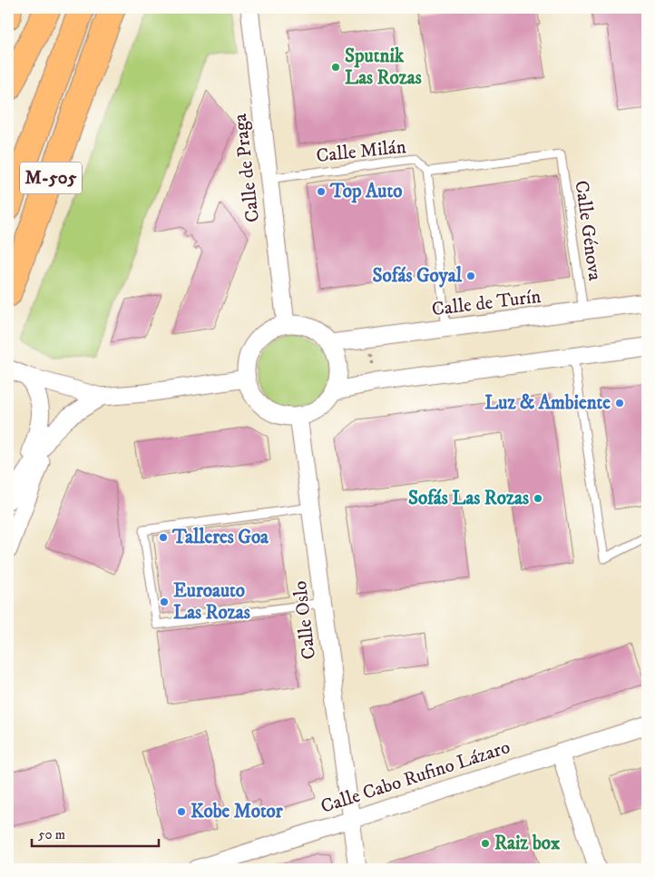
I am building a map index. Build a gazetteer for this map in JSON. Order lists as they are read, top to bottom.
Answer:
{
  "streets": {
    "highway": ["M-505"],
    "street": [
      "Calle de Praga",
      "Calle de Turín",
      "Calle Oslo",
      "Calle Cabo Rufino Lázaro"
    ],
    "lane": ["Calle Milán", "Calle Génova"]
  },
  "crossings": [
    ["Calle Milán", "Calle de Praga"],
    ["Calle Milán", "Calle Génova"],
    ["Calle de Praga", "Calle de Turín"],
    ["Calle de Praga", "Calle Oslo"],
    ["Calle Génova", "Calle de Turín"],
    ["Calle de Turín", "Calle Oslo"],
    ["Calle Oslo", "Calle Cabo Rufino Lázaro"]
  ],
  "places": [
    "Sputnik Las Rozas",
    "Top Auto",
    "Sofás Goyal",
    "Luz & Ambiente",
    "Sofás Las Rozas",
    "Talleres Goa",
    "Euroauto Las Rozas",
    "Kobe Motor",
    "Raiz box"
  ],
  "scale_bar": "50 m"
}
